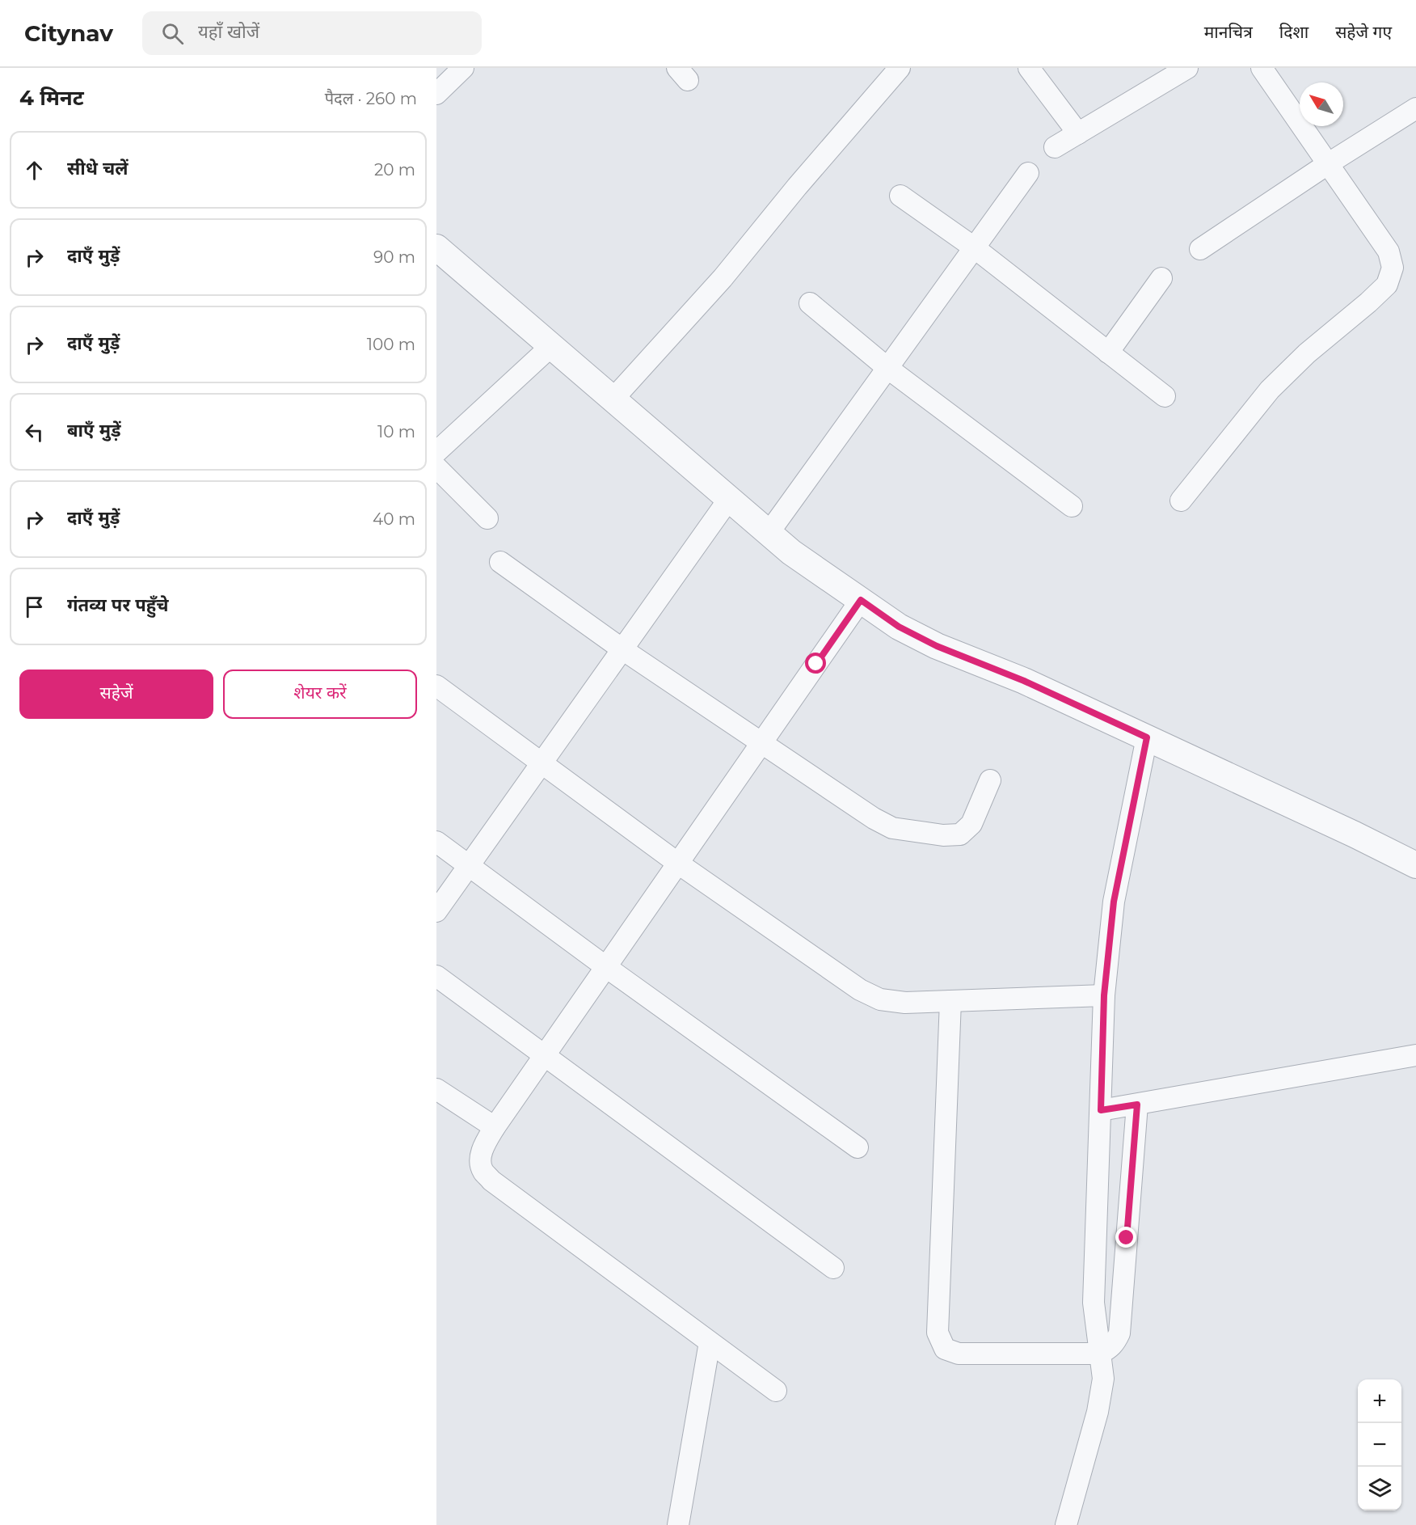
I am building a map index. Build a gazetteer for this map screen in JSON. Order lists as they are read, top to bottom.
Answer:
{
  "north": "top left",
  "page": {
    "header": "Citynav",
    "search": "यहाँ खोजें",
    "nav": ["मानचित्र", "दिशा", "सहेजे गए"],
    "heading": ["4 मिनट", "पैदल · 260 m"],
    "list": [
      ["सीधे चलें", "20 m"],
      ["दाएँ मुड़ें", "90 m"],
      ["दाएँ मुड़ें", "100 m"],
      ["बाएँ मुड़ें", "10 m"],
      ["दाएँ मुड़ें", "40 m"],
      "गंतव्य पर पहुँचे"
    ],
    "buttons": ["सहेजें", "शेयर करें"],
    "map_buttons": ["+", "−"]
  }
}
